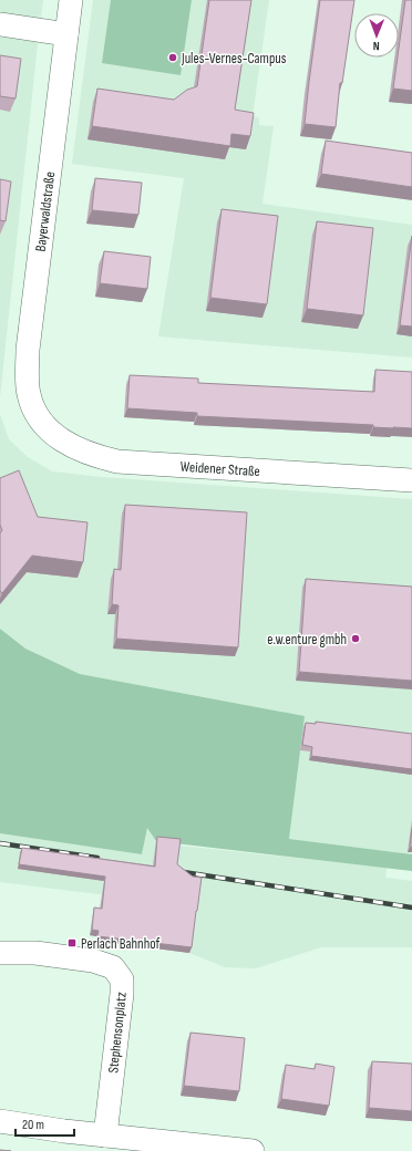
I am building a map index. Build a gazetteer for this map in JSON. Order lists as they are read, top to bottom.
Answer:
{
  "streets": {
    "street": ["Bayerwaldstraße", "Weidener Straße", "Stephensonplatz"]
  },
  "crossings": [
    ["Bayerwaldstraße", "Weidener Straße"]
  ],
  "places": {
    "other": ["Jules-Vernes-Campus", "e.w.enture gmbh"],
    "transit": ["Perlach Bahnhof"]
  },
  "scale_bar": "20 m",
  "north": "bottom"
}
